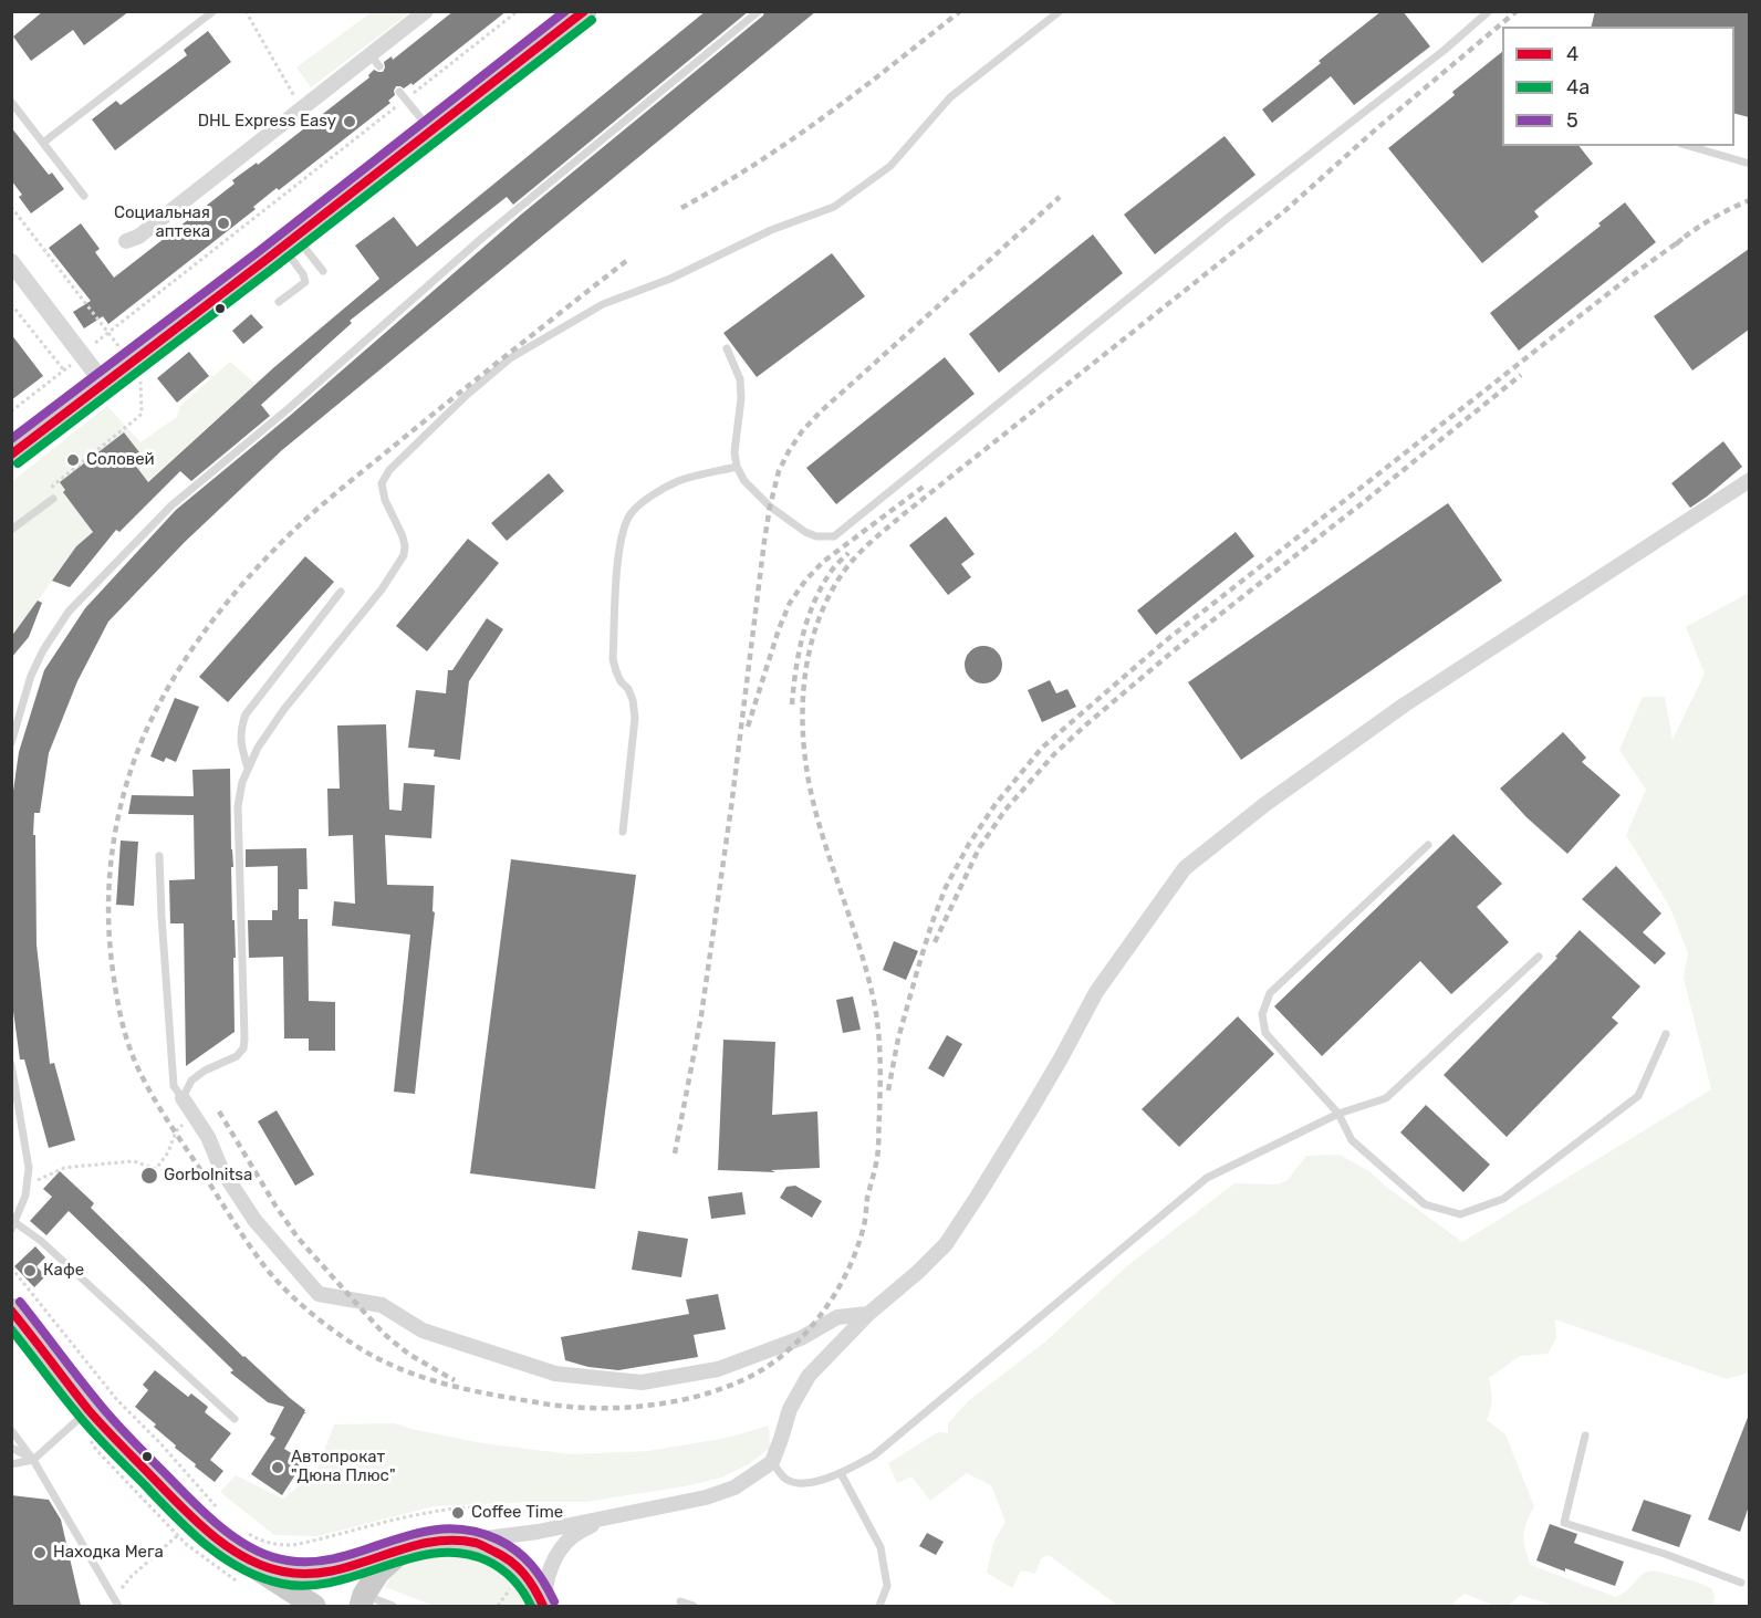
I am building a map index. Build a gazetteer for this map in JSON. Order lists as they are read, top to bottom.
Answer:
{
  "places": [
    "DHL Express Easy",
    "Социальная аптека",
    "Соловей",
    "Gorbolnitsa",
    "Кафе",
    "Автопрокат \"Дюна Плюс\"",
    "Coffee Time",
    "Находка Мега"
  ],
  "lines": ["transit line 4", "transit line 5", "transit line 4а"],
  "legend": ["4", "4а", "5"]
}
